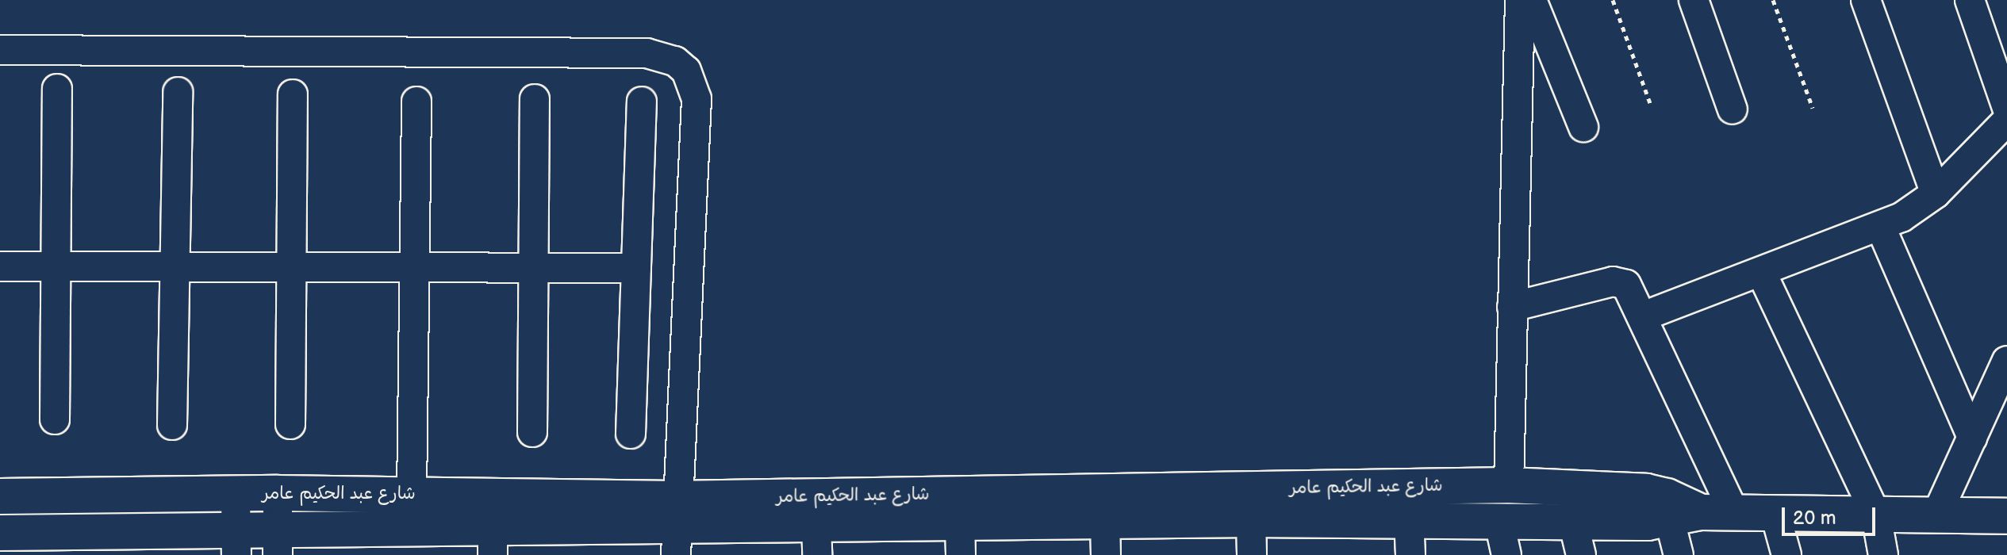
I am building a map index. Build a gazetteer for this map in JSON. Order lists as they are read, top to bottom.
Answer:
{
  "streets": {
    "street": ["شارع عبد الحكيم عامر"]
  },
  "scale_bar": "20 m"
}
